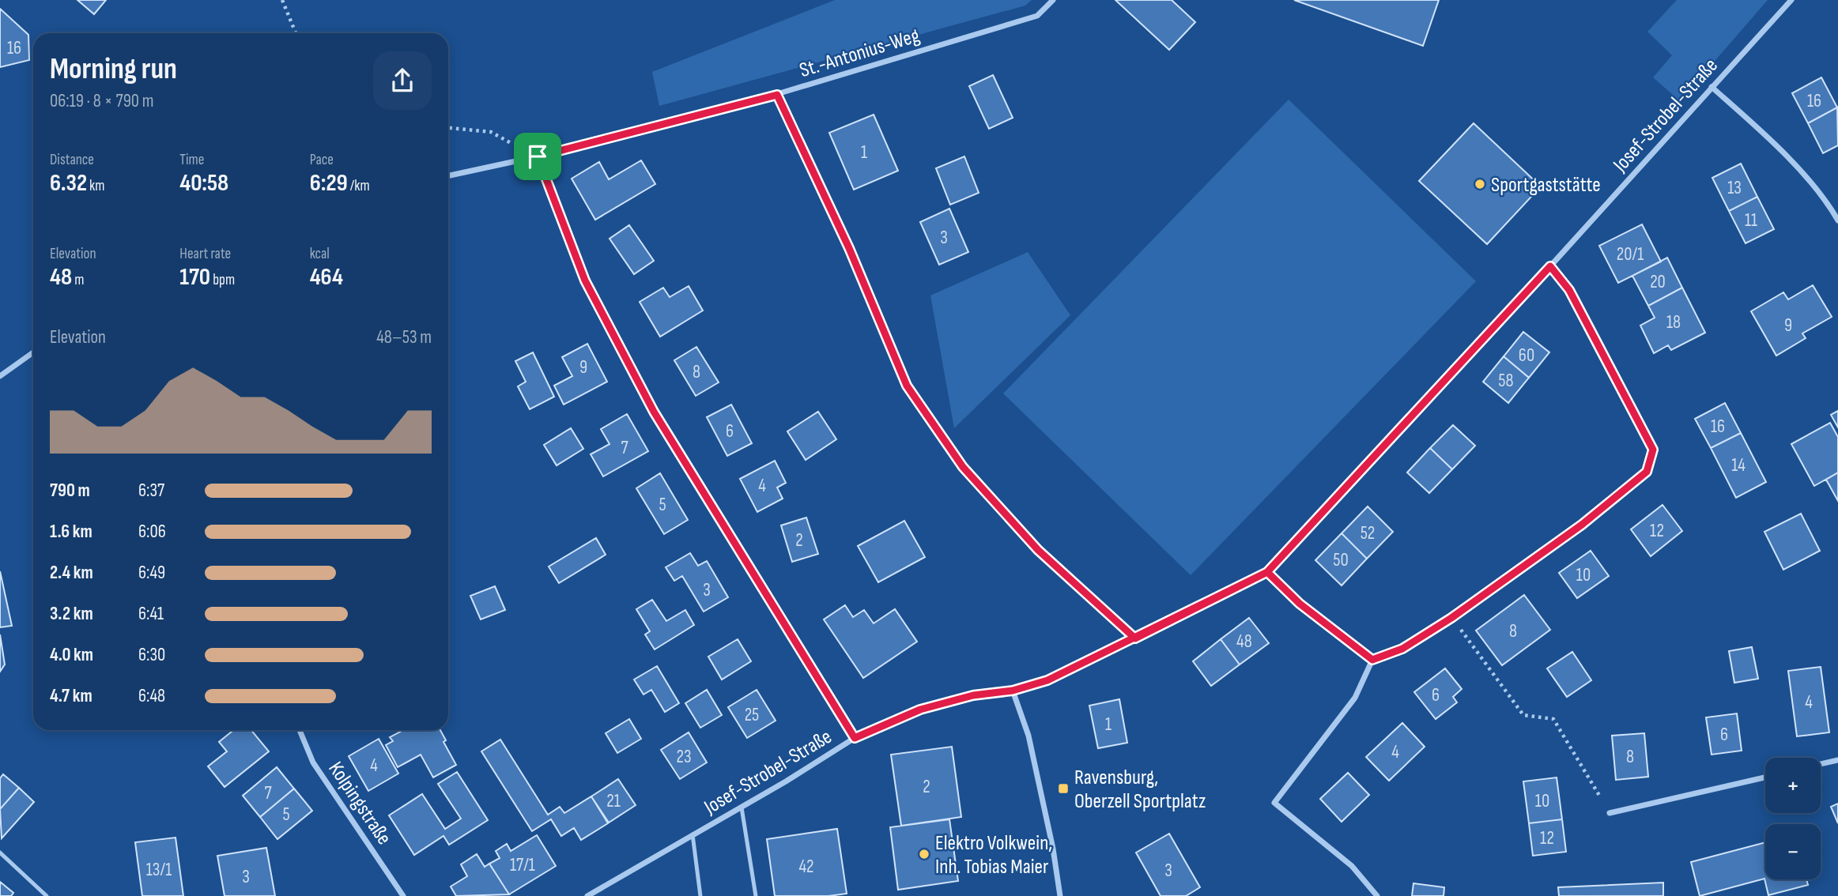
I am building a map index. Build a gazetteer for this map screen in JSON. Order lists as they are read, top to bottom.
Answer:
{
  "streets": {
    "street": ["St.-Antonius-Weg", "Josef-Strobel-Straße", "Kolpingstraße"]
  },
  "places": {
    "other": ["Sportgaststätte", "Elektro Volkwein, Inh. Tobias Maier"],
    "transit": ["Ravensburg, Oberzell Sportplatz"]
  },
  "house_numbers": [
    "16",
    "16",
    "1",
    "13",
    "11",
    "3",
    "20/1",
    "20",
    "18",
    "9",
    "60",
    "9",
    "8",
    "58",
    "16",
    "6",
    "7",
    "14",
    "4",
    "5",
    "12",
    "52",
    "2",
    "50",
    "10",
    "3",
    "8",
    "48",
    "6",
    "4",
    "25",
    "1",
    "6",
    "4",
    "23",
    "8",
    "4",
    "2",
    "7",
    "21",
    "10",
    "5",
    "12",
    "17/1",
    "42",
    "13/1",
    "3",
    "3"
  ],
  "page": {
    "heading": ["Morning run", "06:19 · 8 × 790 m"],
    "stats": [
      ["Distance", "6.32 km"],
      ["Time", "40:58"],
      ["Pace", "6:29 /km"],
      ["Elevation", "48 m"],
      ["Heart rate", "170 bpm"],
      ["kcal", "464"]
    ],
    "chart": ["Elevation", "48–53 m"],
    "list": [
      {
        "name": "790 m",
        "note": "6:37"
      },
      {
        "name": "1.6 km",
        "note": "6:06"
      },
      {
        "name": "2.4 km",
        "note": "6:49"
      },
      {
        "name": "3.2 km",
        "note": "6:41"
      },
      {
        "name": "4.0 km",
        "note": "6:30"
      },
      {
        "name": "4.7 km",
        "note": "6:48"
      }
    ],
    "map_buttons": ["+", "−"]
  }
}
